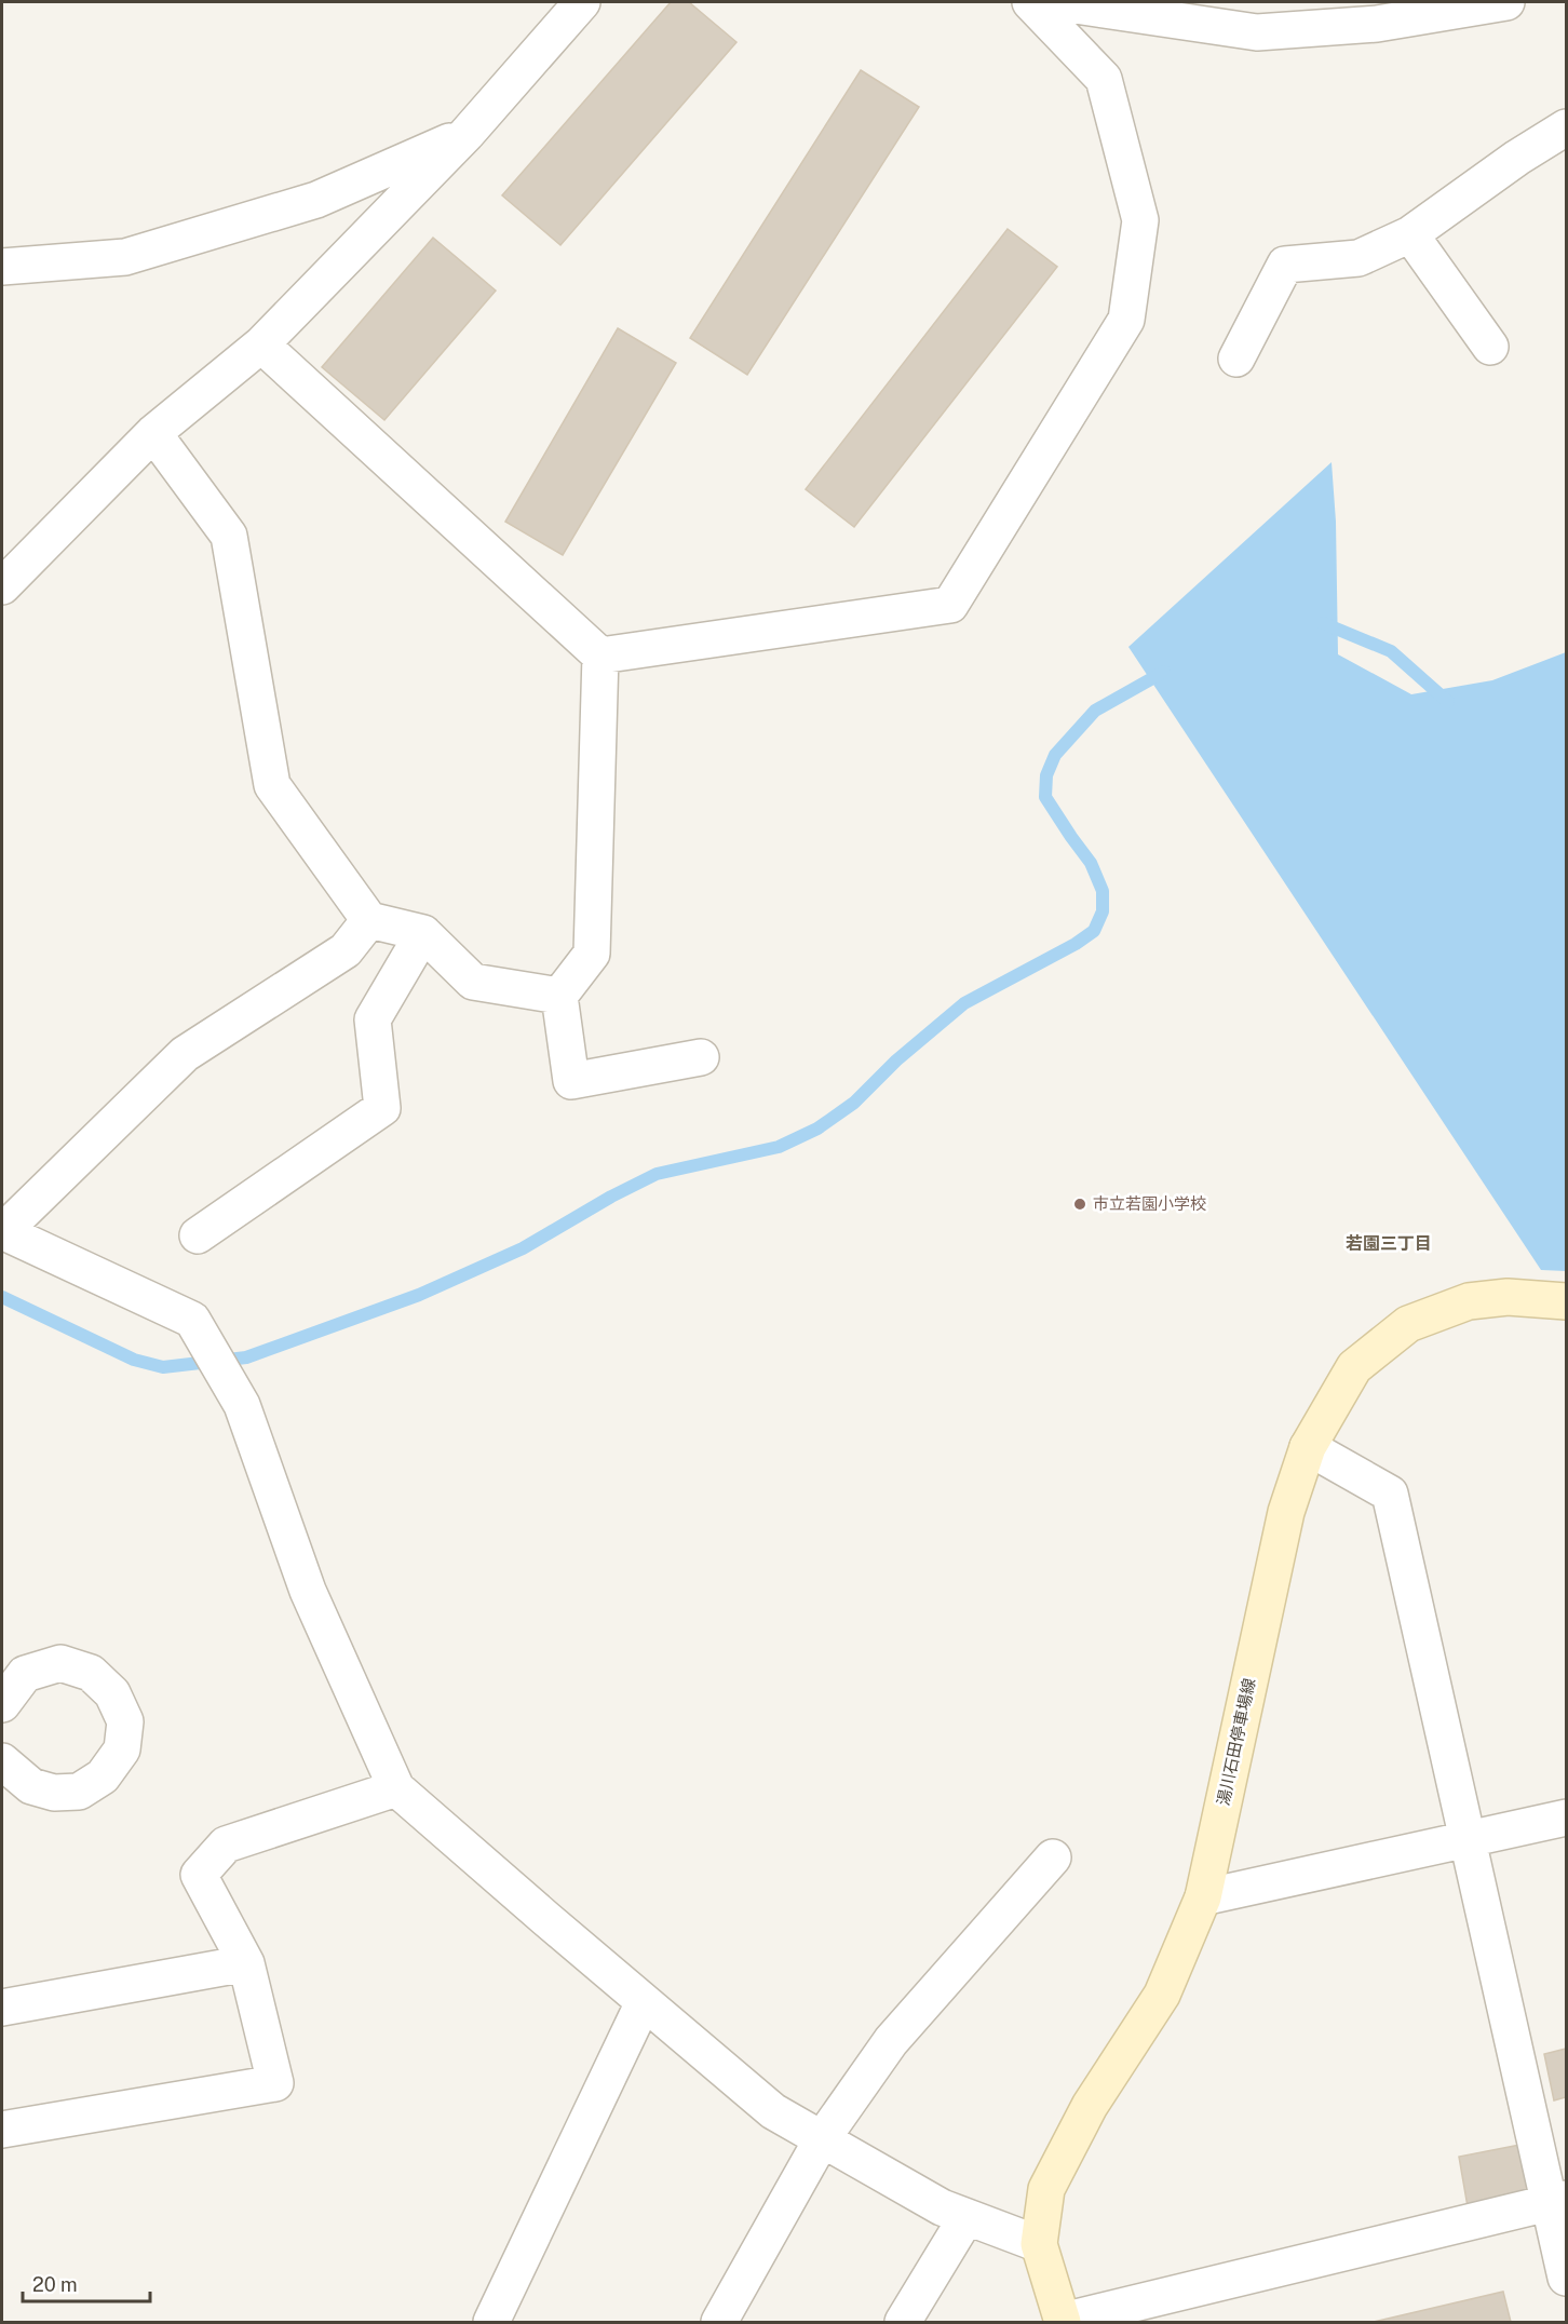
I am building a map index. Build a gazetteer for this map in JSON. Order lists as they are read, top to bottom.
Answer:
{
  "streets": {
    "main road": ["湯川石田停車場線"]
  },
  "districts": ["若園三丁目"],
  "places": ["市立若園小学校"],
  "scale_bar": "20 m"
}
